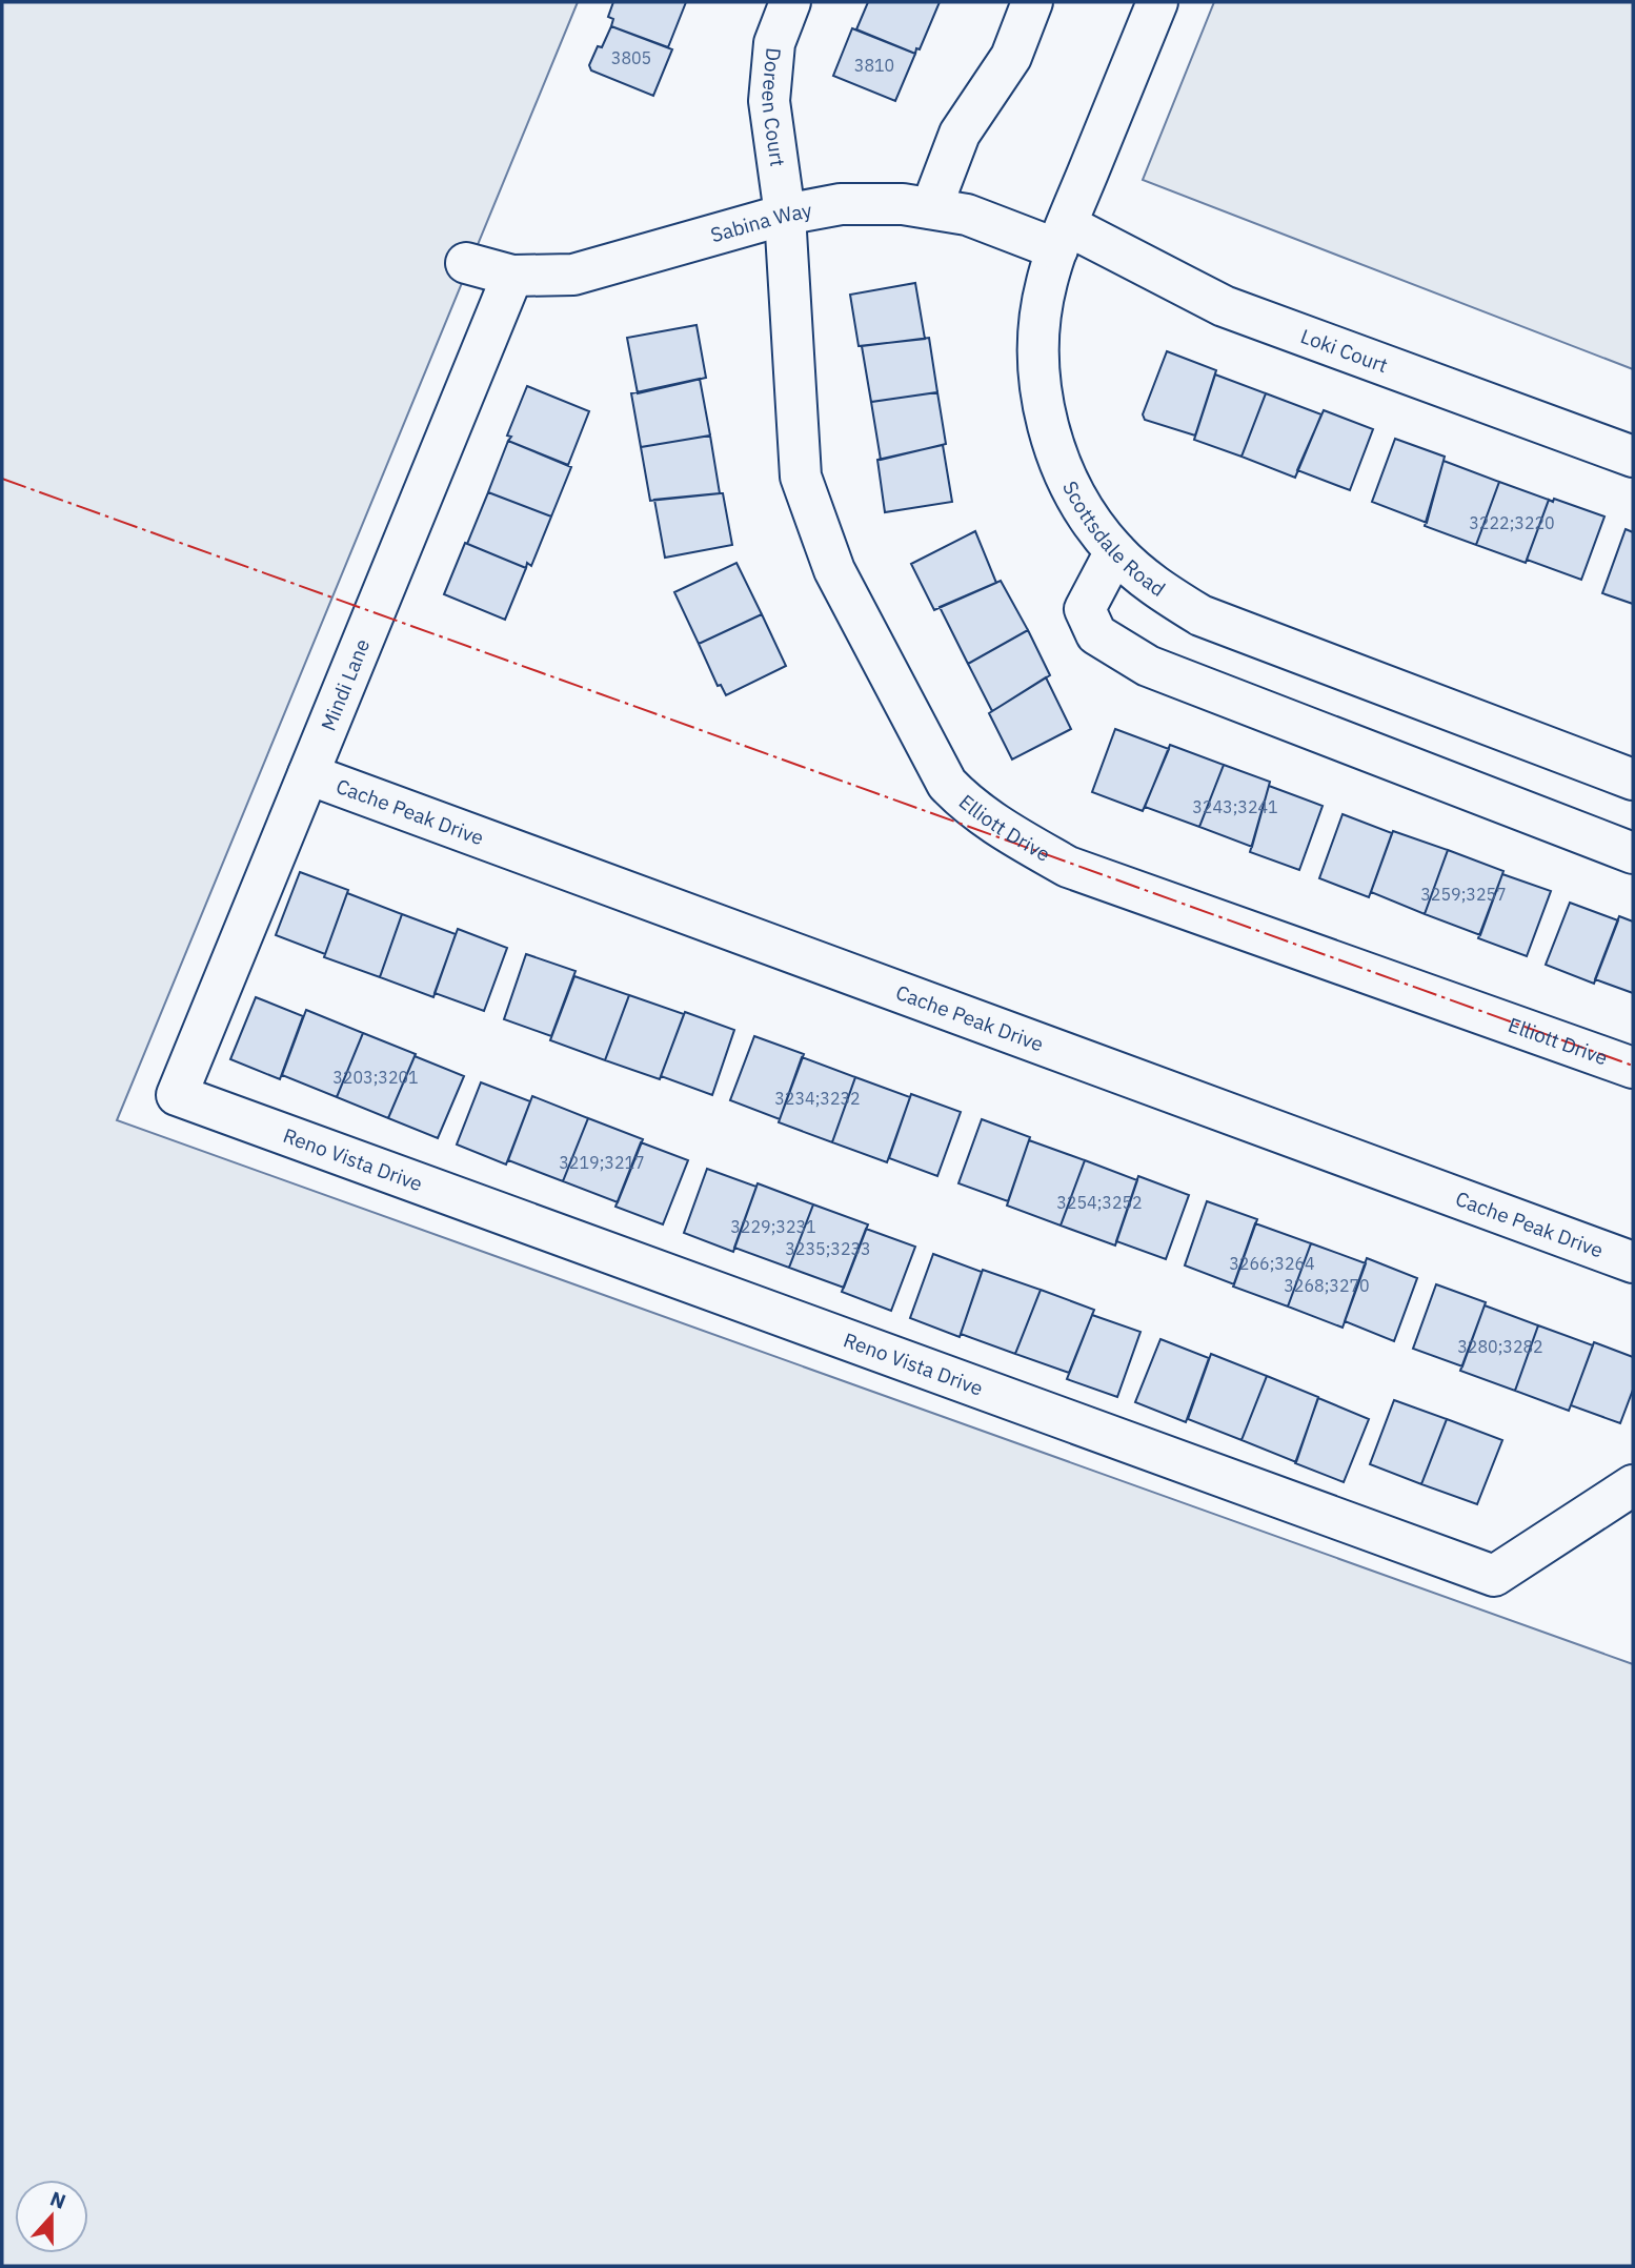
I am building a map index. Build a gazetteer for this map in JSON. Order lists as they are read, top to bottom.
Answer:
{
  "streets": {
    "street": [
      "Doreen Court",
      "Sabina Way",
      "Loki Court",
      "Scottsdale Road",
      "Mindi Lane",
      "Cache Peak Drive",
      "Elliott Drive",
      "Reno Vista Drive"
    ]
  },
  "crossings": [
    ["Doreen Court", "Sabina Way"],
    ["Doreen Court", "Elliott Drive"],
    ["Sabina Way", "Loki Court"],
    ["Sabina Way", "Scottsdale Road"],
    ["Sabina Way", "Mindi Lane"],
    ["Sabina Way", "Elliott Drive"],
    ["Loki Court", "Scottsdale Road"],
    ["Mindi Lane", "Cache Peak Drive"],
    ["Mindi Lane", "Reno Vista Drive"]
  ],
  "house_numbers": [
    "3805",
    "3810",
    "3222;3220",
    "3243;3241",
    "3259;3257",
    "3203;3201",
    "3234;3232",
    "3219;3217",
    "3254;3252",
    "3229;3231",
    "3235;3233",
    "3266;3264",
    "3268;3270",
    "3280;3282"
  ],
  "north": "top"
}
